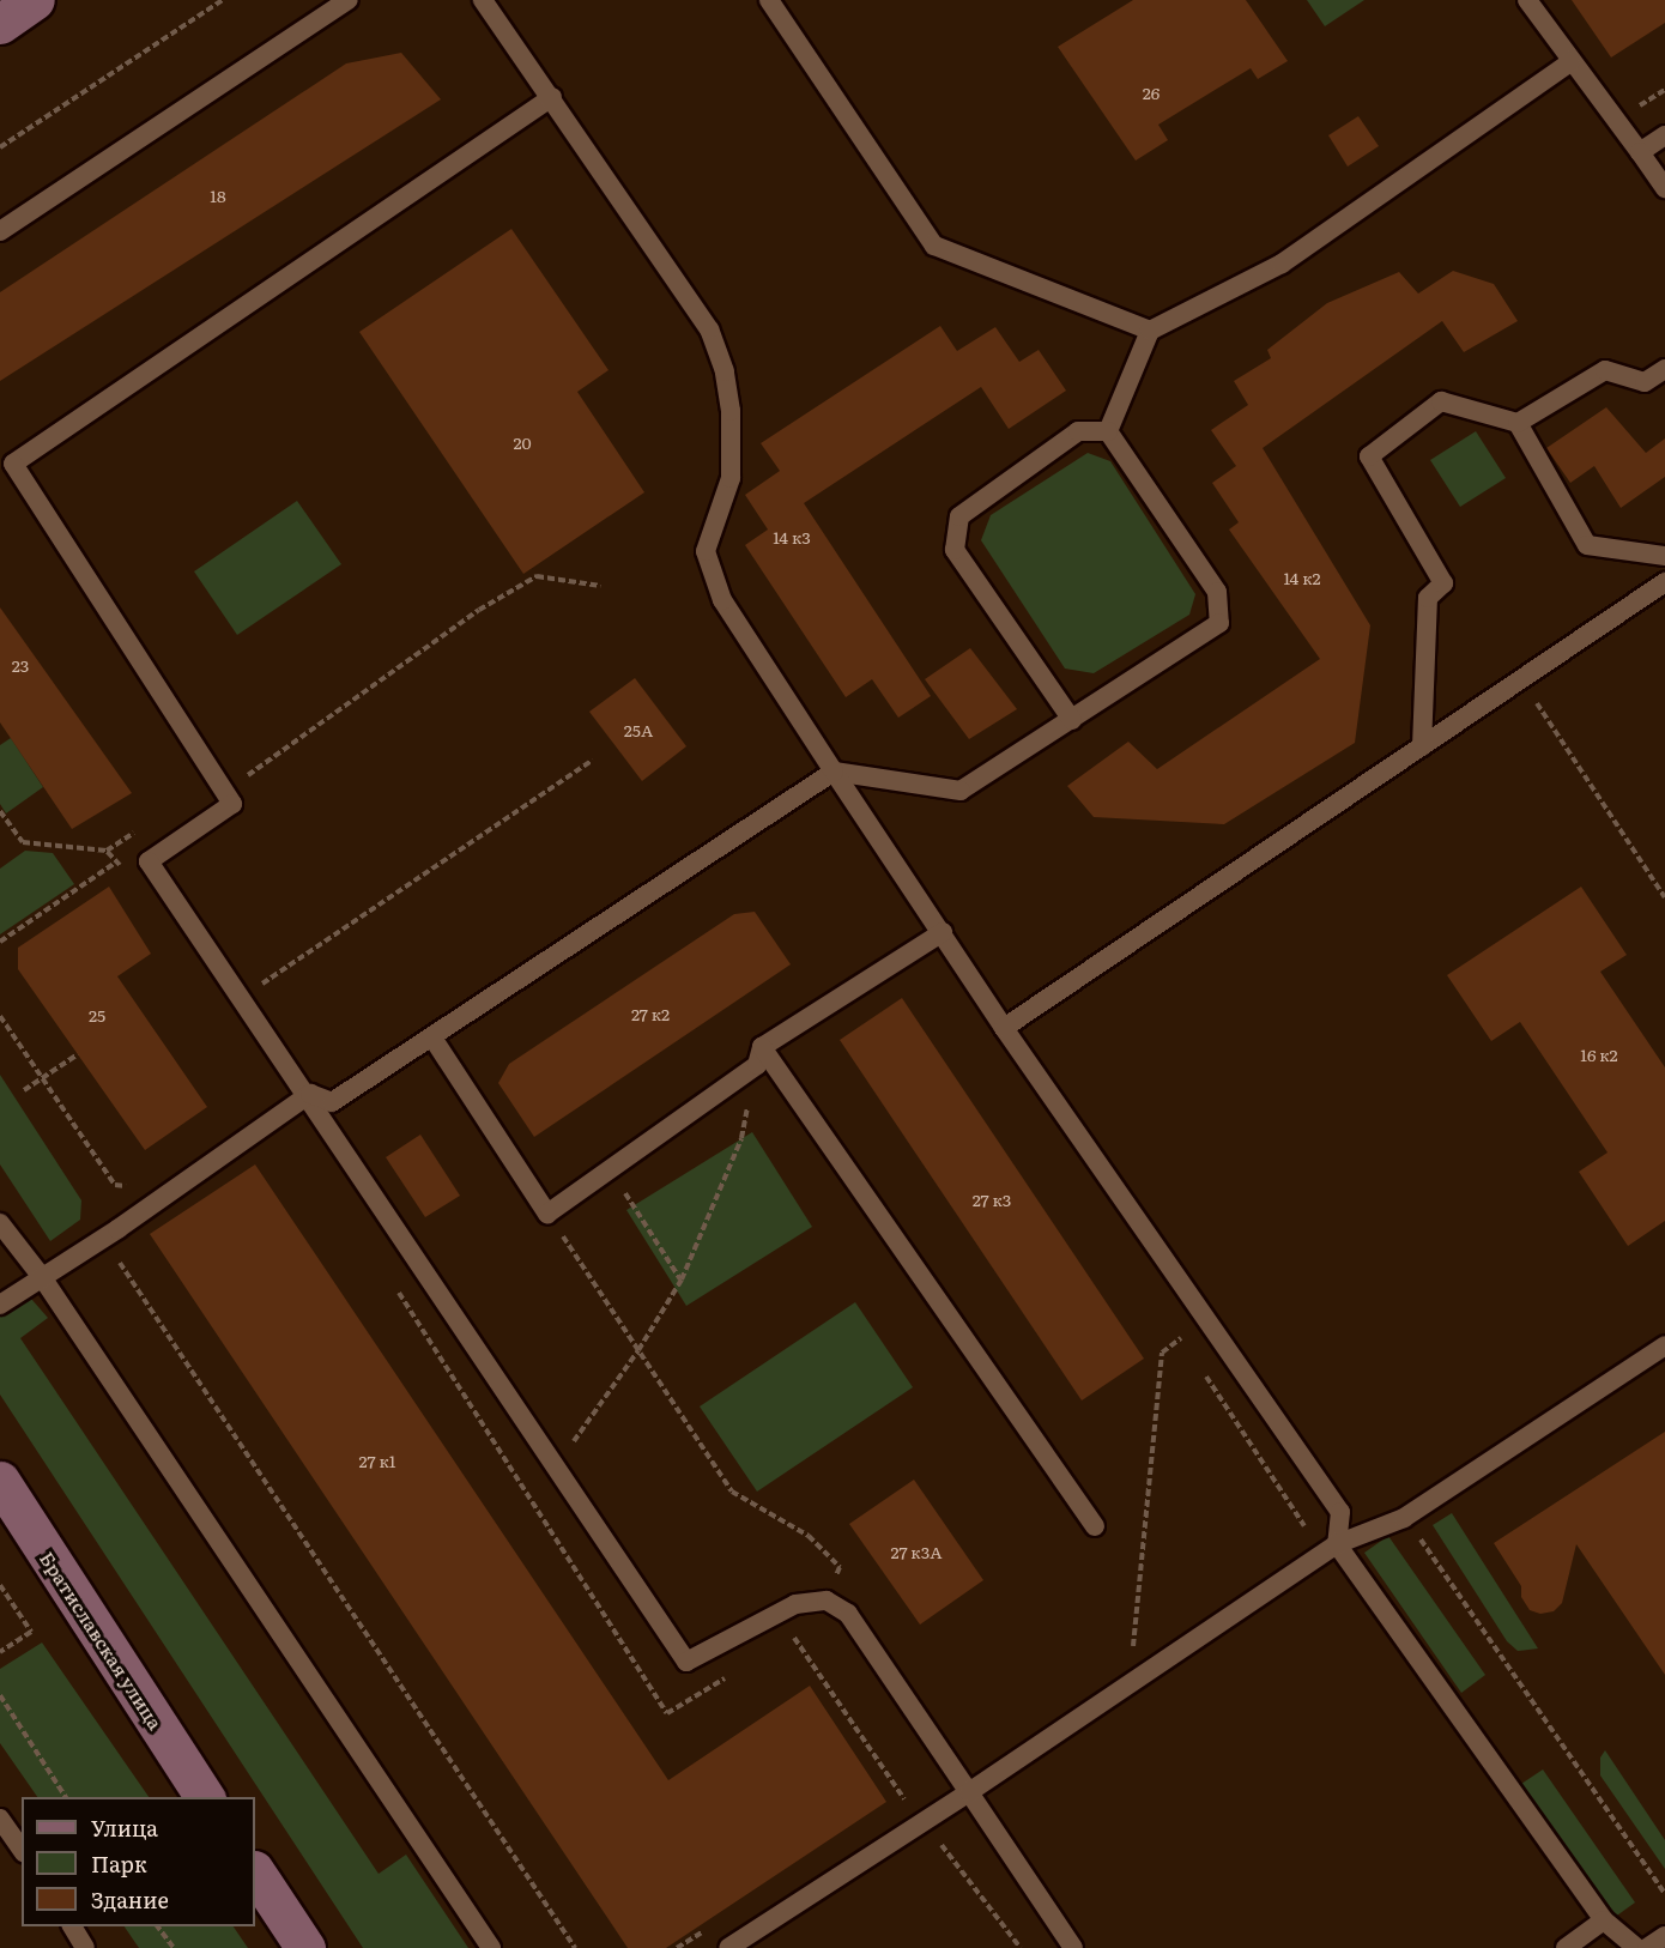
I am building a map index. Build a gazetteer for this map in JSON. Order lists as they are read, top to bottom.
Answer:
{
  "streets": {
    "main road": ["Братиславская улица"]
  },
  "house_numbers": [
    "26",
    "18",
    "20",
    "14 к3",
    "14 к2",
    "23",
    "25А",
    "27 к2",
    "25",
    "16 к2",
    "27 к3",
    "27 к1",
    "27 к3А"
  ],
  "legend": ["Улица", "Парк", "Здание"]
}
